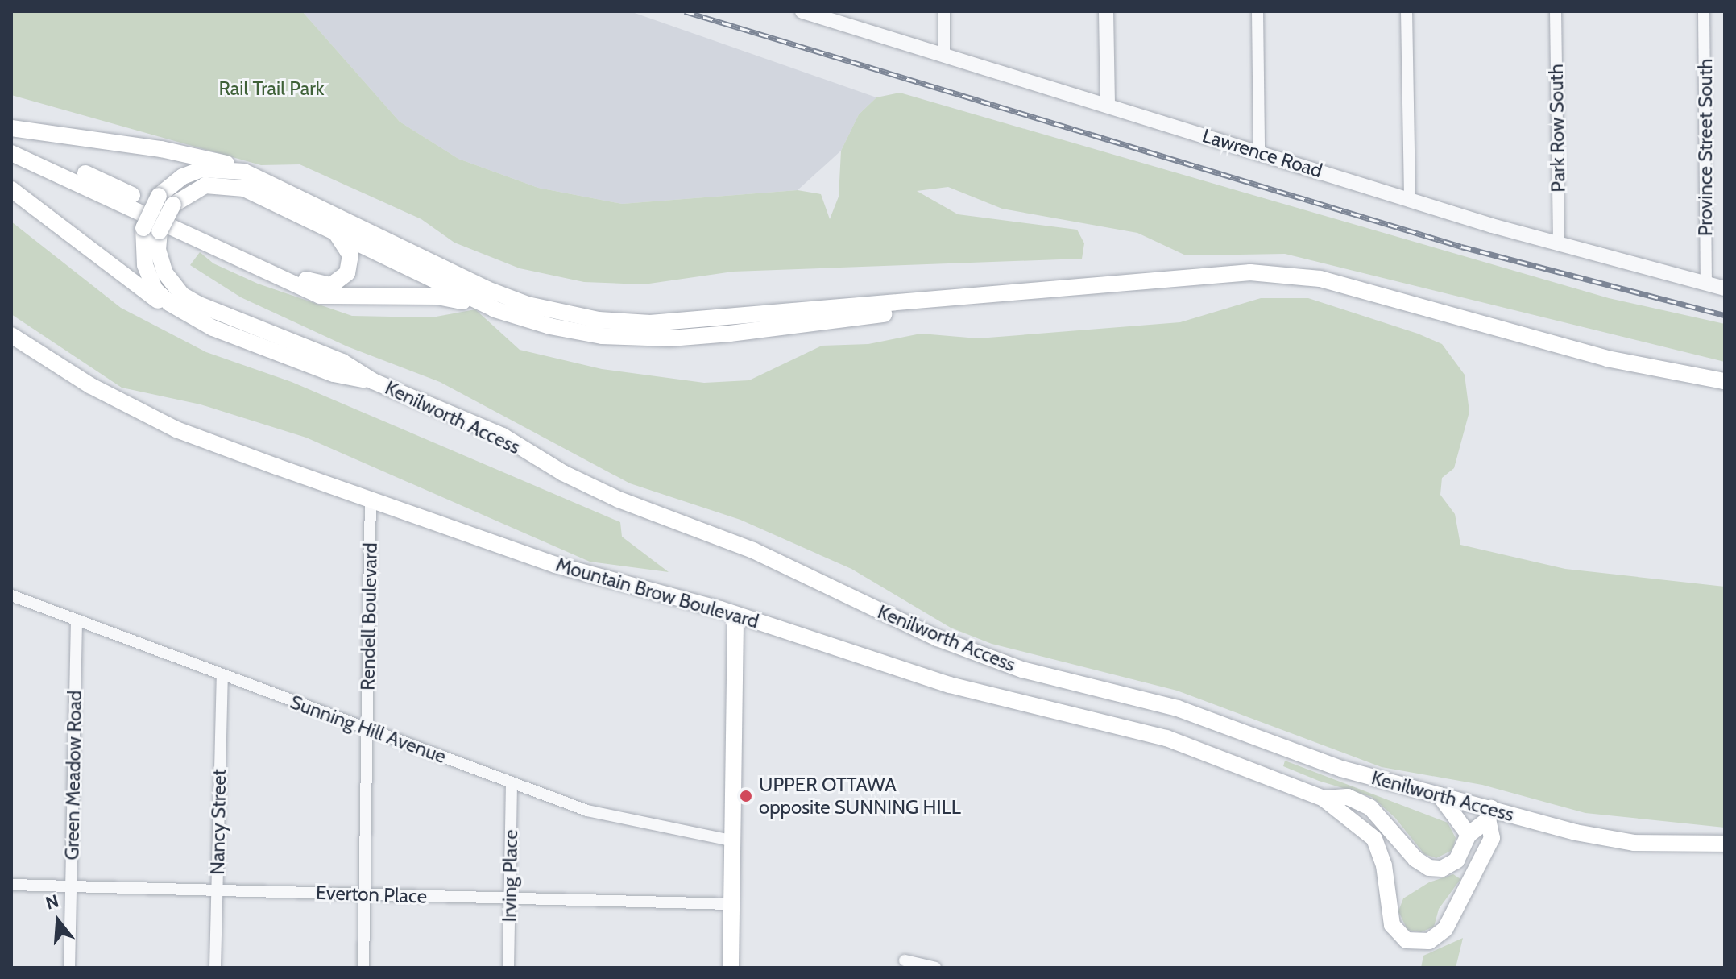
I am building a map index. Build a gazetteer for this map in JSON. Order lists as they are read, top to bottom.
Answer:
{
  "streets": {
    "main road": ["Kenilworth Access", "Mountain Brow Boulevard"],
    "street": [
      "Park Row South",
      "Province Street South",
      "Lawrence Road",
      "Rendell Boulevard",
      "Sunning Hill Avenue",
      "Green Meadow Road",
      "Nancy Street",
      "Irving Place",
      "Everton Place"
    ]
  },
  "crossings": [
    ["Park Row South", "Lawrence Road"],
    ["Province Street South", "Lawrence Road"],
    ["Kenilworth Access", "Mountain Brow Boulevard"],
    ["Mountain Brow Boulevard", "Rendell Boulevard"],
    ["Rendell Boulevard", "Sunning Hill Avenue"],
    ["Rendell Boulevard", "Everton Place"],
    ["Sunning Hill Avenue", "Green Meadow Road"],
    ["Sunning Hill Avenue", "Nancy Street"],
    ["Sunning Hill Avenue", "Irving Place"],
    ["Green Meadow Road", "Everton Place"],
    ["Nancy Street", "Everton Place"],
    ["Irving Place", "Everton Place"]
  ],
  "parks": ["Rail Trail Park"],
  "places": ["UPPER OTTAWA opposite SUNNING HILL"],
  "north": "top"
}
